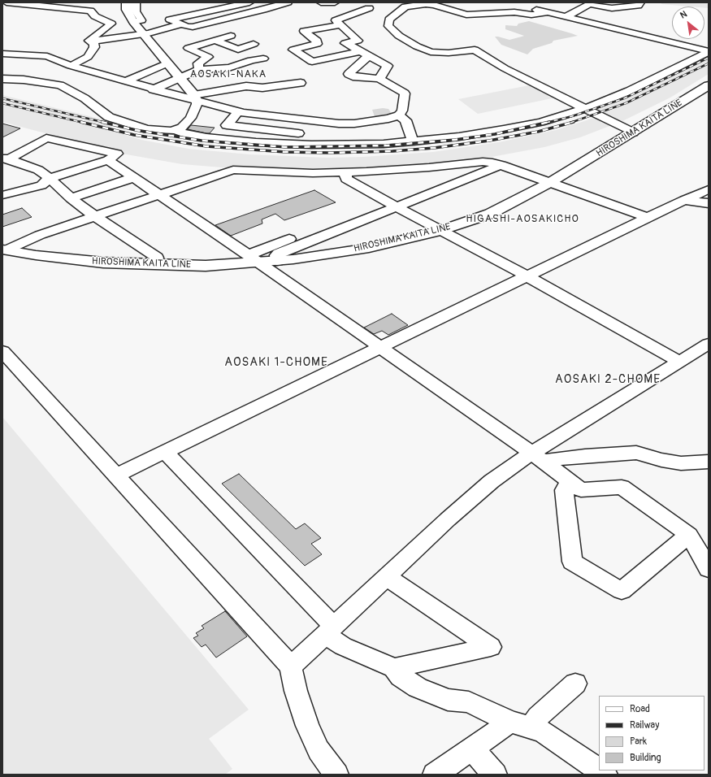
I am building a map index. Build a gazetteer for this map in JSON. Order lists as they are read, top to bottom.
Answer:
{
  "streets": {
    "main road": ["HIROSHIMA KAITA LINE"]
  },
  "districts": [
    "AOSAKI-NAKA",
    "HIGASHI-AOSAKICHO",
    "AOSAKI 1-CHOME",
    "AOSAKI 2-CHOME"
  ],
  "legend": [
    "Road",
    "Railway",
    "Park",
    "Building"
  ],
  "north": "top left"
}
